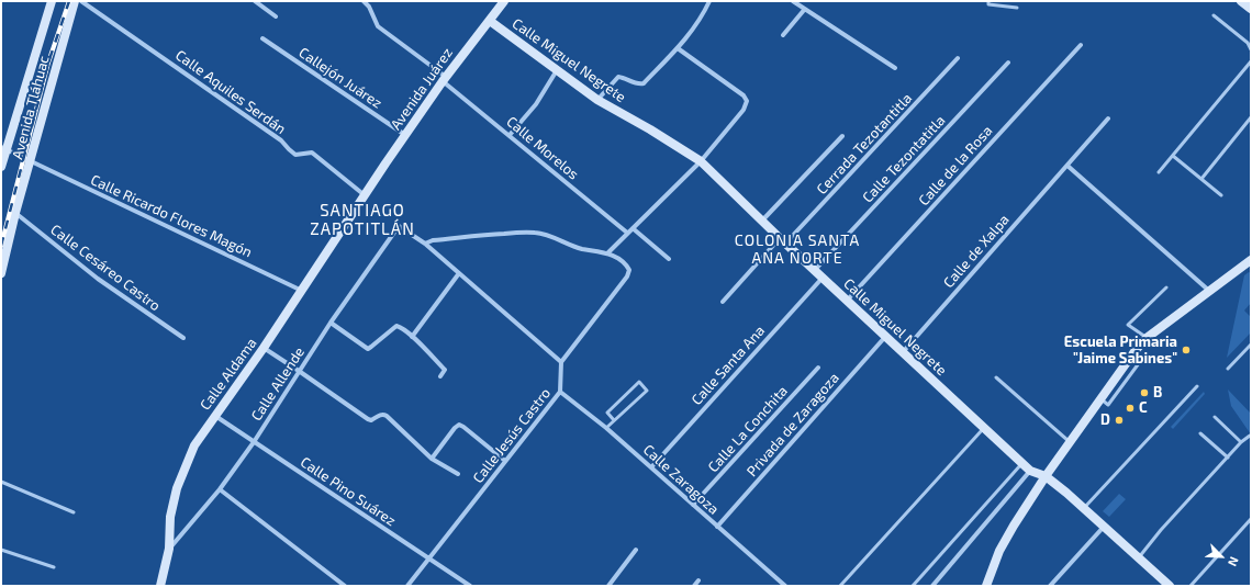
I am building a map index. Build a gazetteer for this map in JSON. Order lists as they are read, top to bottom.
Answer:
{
  "streets": {
    "street": [
      "Calle Miguel Negrete",
      "Callejón Juárez",
      "Avenida Juárez",
      "Calle Aquiles Serdán",
      "Avenida Tláhuac",
      "Cerrada Tezotantitla",
      "Calle Morelos",
      "Calle Tezontatitla",
      "Calle de la Rosa",
      "Calle Ricardo Flores Magón",
      "Calle de Xalpa",
      "Calle Cesáreo Castro",
      "Calle Santa Ana",
      "Calle Aldama",
      "Calle Allende",
      "Privada de Zaragoza",
      "Calle La Conchita",
      "Calle Jesús Castro",
      "Calle Zaragoza",
      "Calle Pino Suárez"
    ]
  },
  "crossings": [
    ["Calle Miguel Negrete", "Avenida Juárez"],
    ["Calle Miguel Negrete", "Cerrada Tezotantitla"],
    ["Calle Miguel Negrete", "Calle Tezontatitla"],
    ["Calle Miguel Negrete", "Calle de la Rosa"],
    ["Calle Miguel Negrete", "Calle de Xalpa"],
    ["Calle Miguel Negrete", "Calle Santa Ana"],
    ["Calle Miguel Negrete", "Privada de Zaragoza"],
    ["Callejón Juárez", "Avenida Juárez"],
    ["Avenida Juárez", "Calle Aquiles Serdán"],
    ["Avenida Juárez", "Calle Morelos"],
    ["Avenida Juárez", "Calle Aldama"],
    ["Calle Aquiles Serdán", "Calle Aldama"],
    ["Avenida Tláhuac", "Calle Ricardo Flores Magón"],
    ["Avenida Tláhuac", "Calle Cesáreo Castro"],
    ["Calle Ricardo Flores Magón", "Calle Aldama"],
    ["Calle Santa Ana", "Calle Zaragoza"],
    ["Calle Aldama", "Calle Allende"],
    ["Calle Aldama", "Calle Pino Suárez"],
    ["Calle Allende", "Calle Pino Suárez"],
    ["Privada de Zaragoza", "Calle Zaragoza"],
    ["Calle La Conchita", "Calle Zaragoza"],
    ["Calle Jesús Castro", "Calle Zaragoza"],
    ["Calle Jesús Castro", "Calle Pino Suárez"]
  ],
  "districts": ["SANTIAGO ZAPOTITLÁN", "COLONIA SANTA ANA NORTE"],
  "places": [
    "Escuela Primaria \"Jaime Sabines\"",
    "B",
    "C",
    "D"
  ],
  "north": "bottom right"
}
